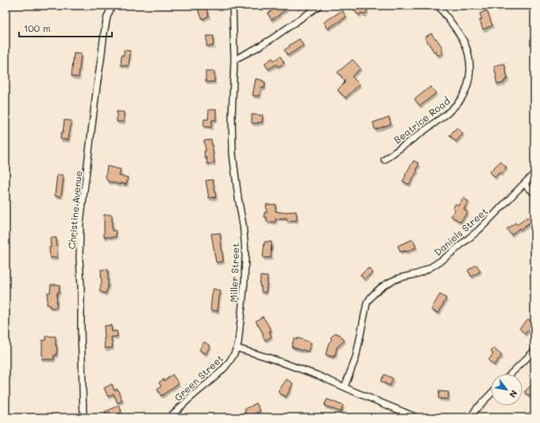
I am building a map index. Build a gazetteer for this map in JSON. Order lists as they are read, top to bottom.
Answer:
{
  "streets": {
    "street": [
      "Beatrice Road",
      "Christine Avenue",
      "Daniels Street",
      "Miller Street",
      "Green Street"
    ]
  },
  "crossings": [
    ["Miller Street", "Green Street"]
  ],
  "scale_bar": "100 m",
  "north": "bottom right"
}
